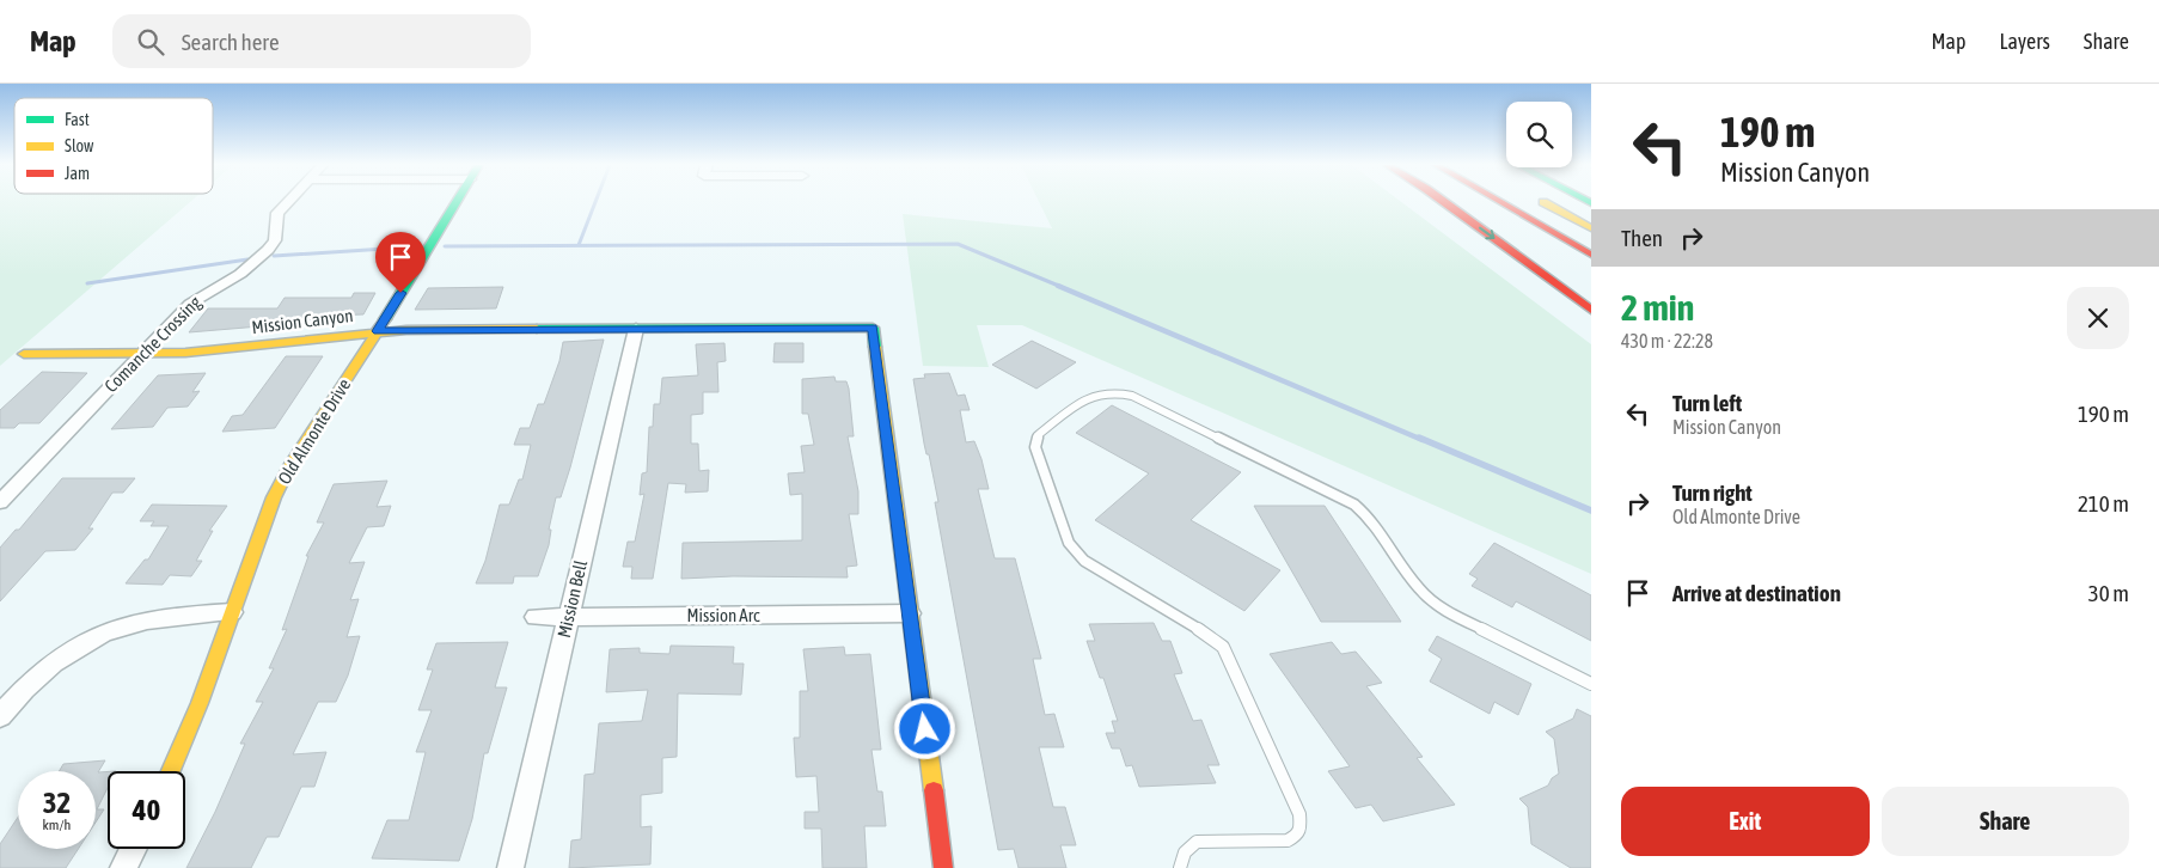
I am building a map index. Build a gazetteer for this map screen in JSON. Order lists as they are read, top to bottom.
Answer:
{
  "streets": {
    "main road": ["Mission Canyon", "Old Almonte Drive"],
    "street": ["Comanche Crossing", "Mission Bell", "Mission Arc"]
  },
  "crossings": [
    ["Mission Canyon", "Comanche Crossing"],
    ["Mission Canyon", "Old Almonte Drive"],
    ["Mission Canyon", "Mission Bell"],
    ["Mission Canyon", "Mission Arc"],
    ["Mission Bell", "Mission Arc"]
  ],
  "legend": ["Fast", "Slow", "Jam"],
  "page": {
    "header": "Map",
    "search": "Search here",
    "nav": ["Map", "Layers", "Share"],
    "turn": ["190 m", "Mission Canyon"],
    "then": "Then",
    "heading": ["2 min", "430 m · 22:28"],
    "list": [
      {
        "name": "Turn left",
        "note": "Mission Canyon",
        "value": "190 m"
      },
      {
        "name": "Turn right",
        "note": "Old Almonte Drive",
        "value": "210 m"
      },
      {
        "name": "Arrive at destination",
        "value": "30 m"
      }
    ],
    "speed": "32 km/h",
    "limit": "40",
    "buttons": ["Exit", "Share"]
  }
}
